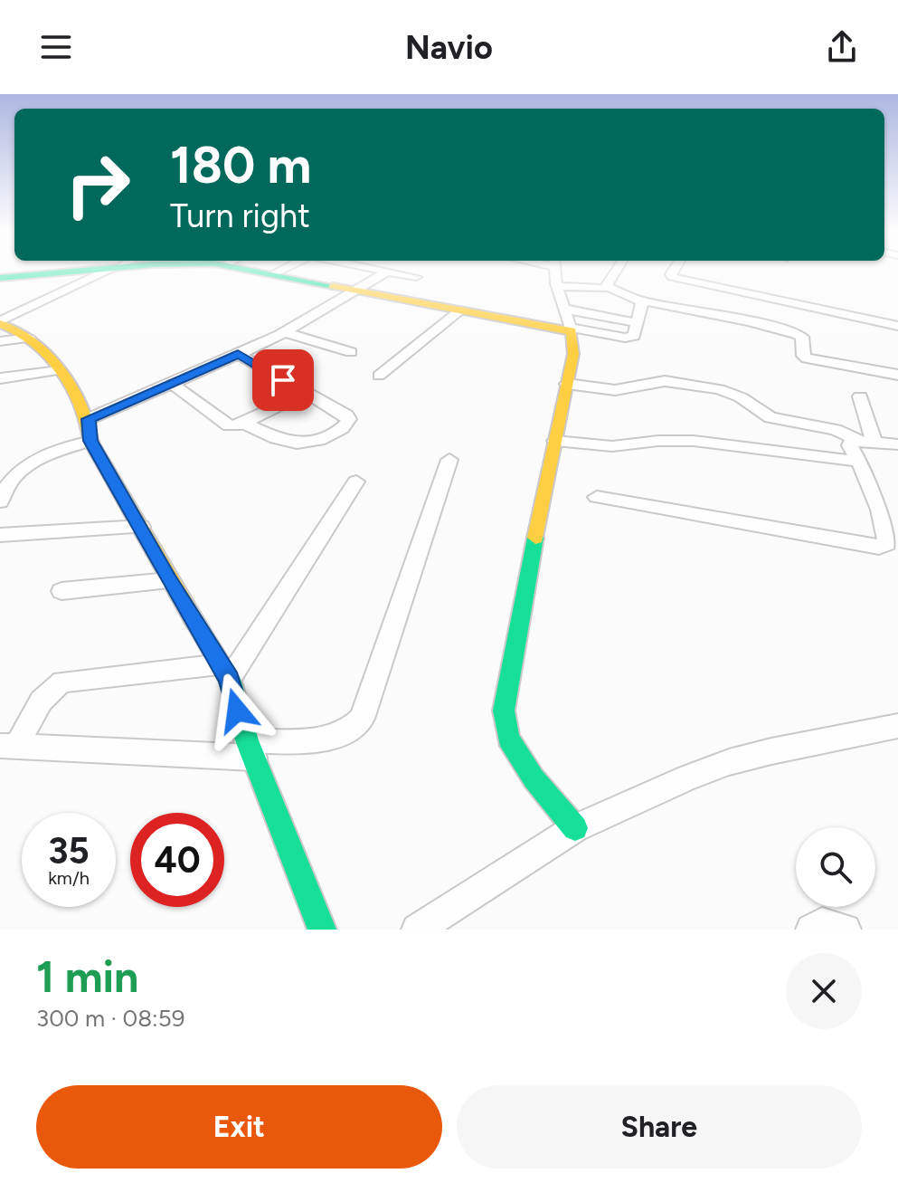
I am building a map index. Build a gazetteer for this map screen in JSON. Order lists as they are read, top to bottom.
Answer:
{
  "page": {
    "header": "Navio",
    "turn": ["180 m", "Turn right"],
    "speed": "35 km/h",
    "limit": "40",
    "heading": ["1 min", "300 m · 08:59"],
    "buttons": ["Exit", "Share"]
  }
}
